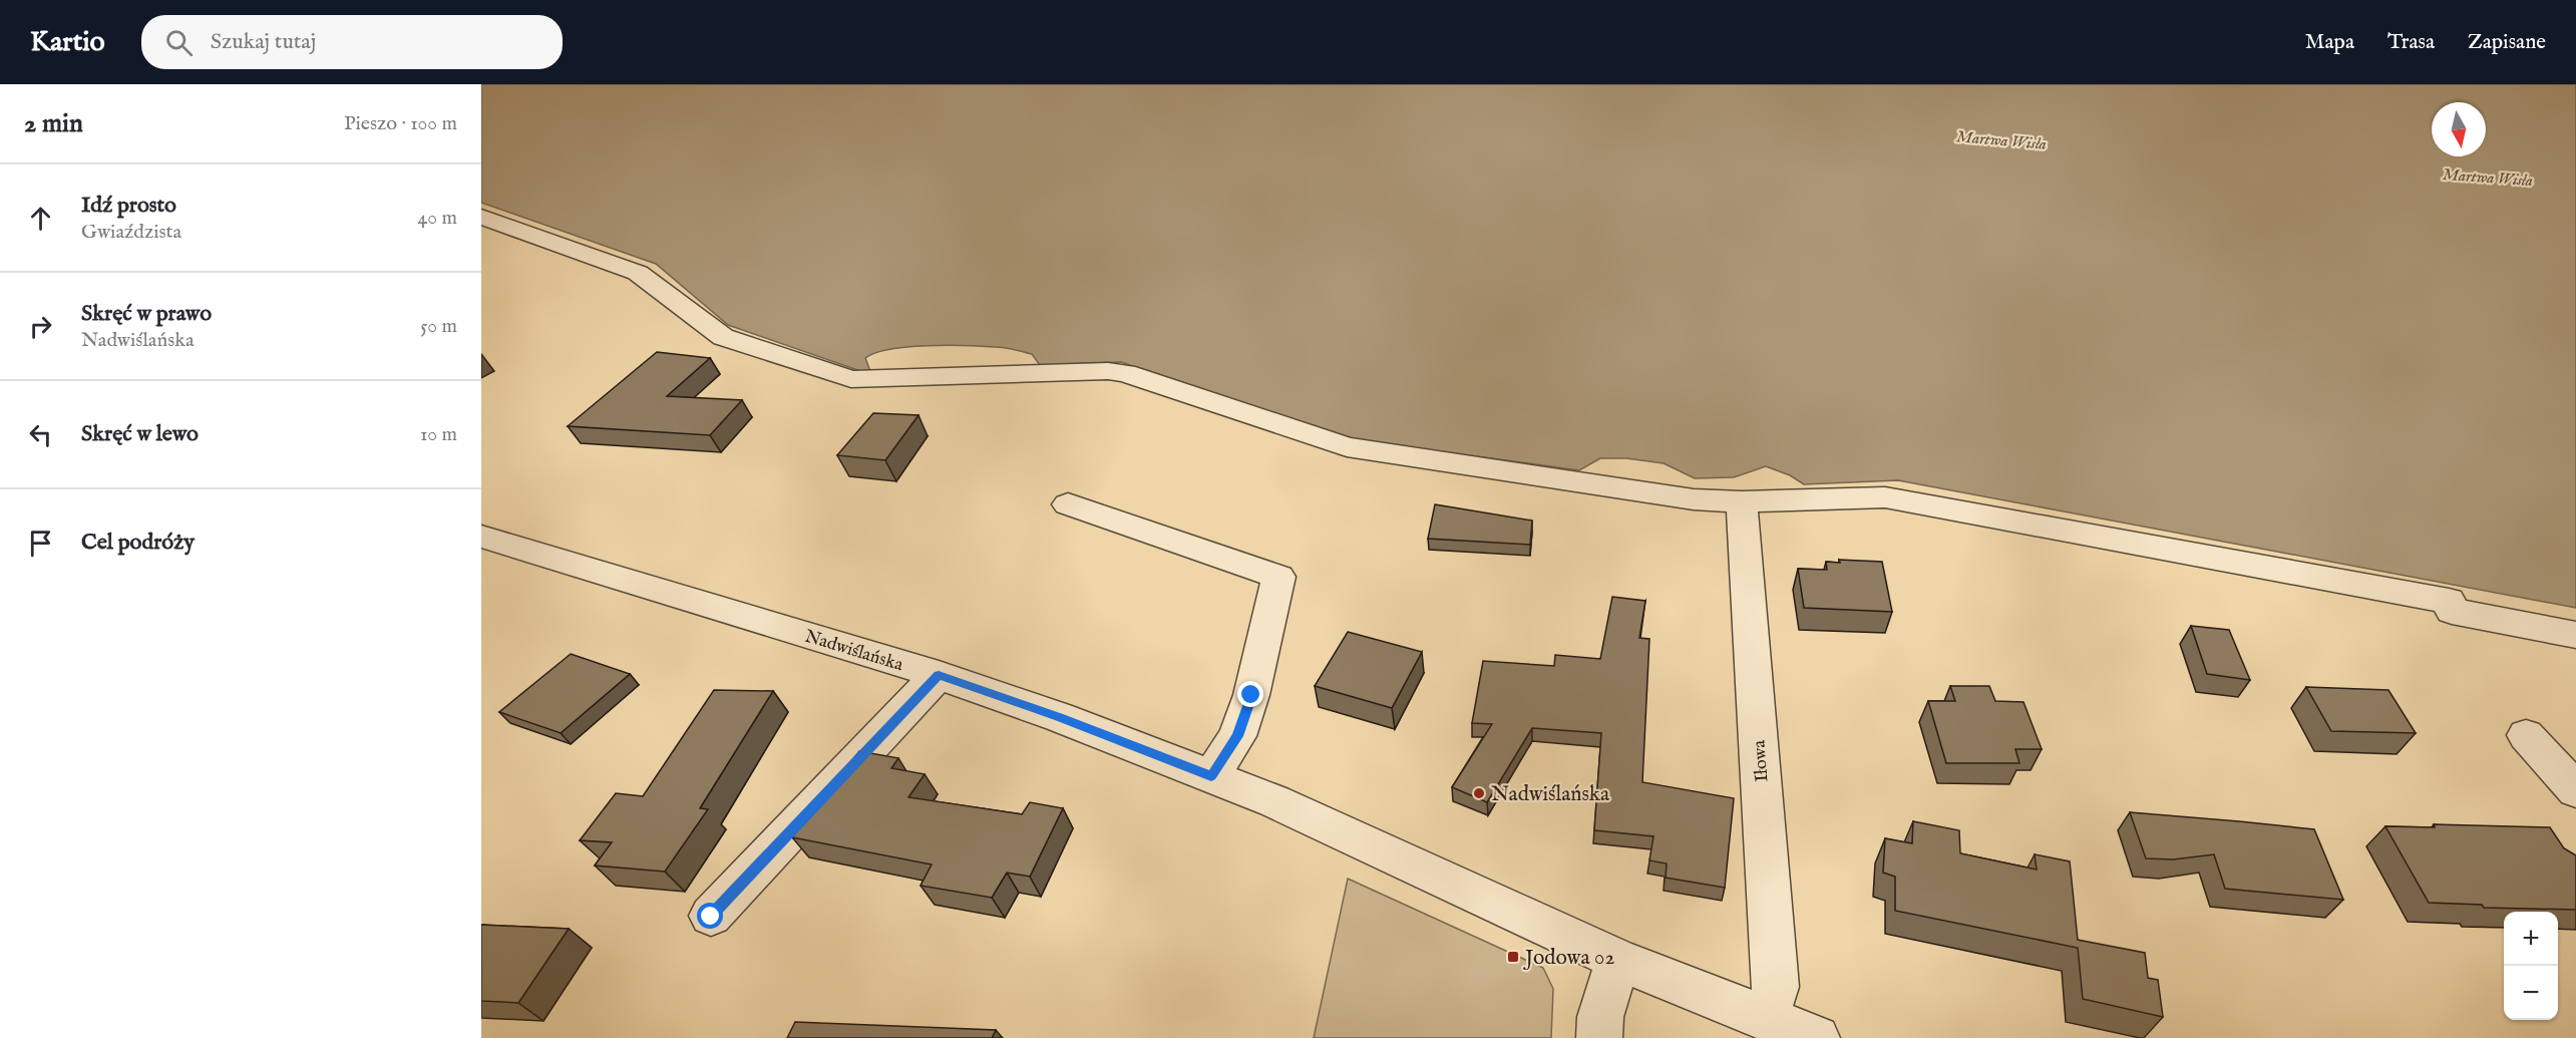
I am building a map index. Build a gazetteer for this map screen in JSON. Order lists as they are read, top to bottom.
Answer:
{
  "streets": {
    "street": ["Nadwiślańska", "Iłowa"]
  },
  "crossings": [
    ["Nadwiślańska", "Iłowa"]
  ],
  "water": ["Martwa Wisła"],
  "places": {
    "other": ["Nadwiślańska"],
    "transit": ["Jodowa 02"]
  },
  "north": "bottom",
  "page": {
    "header": "Kartio",
    "search": "Szukaj tutaj",
    "nav": ["Mapa", "Trasa", "Zapisane"],
    "heading": ["2 min", "Pieszo · 100 m"],
    "list": [
      ["Idź prosto", "Gwiaździsta", "40 m"],
      ["Skręć w prawo", "Nadwiślańska", "50 m"],
      ["Skręć w lewo", "10 m"],
      "Cel podróży"
    ],
    "map_buttons": ["+", "−"]
  }
}
